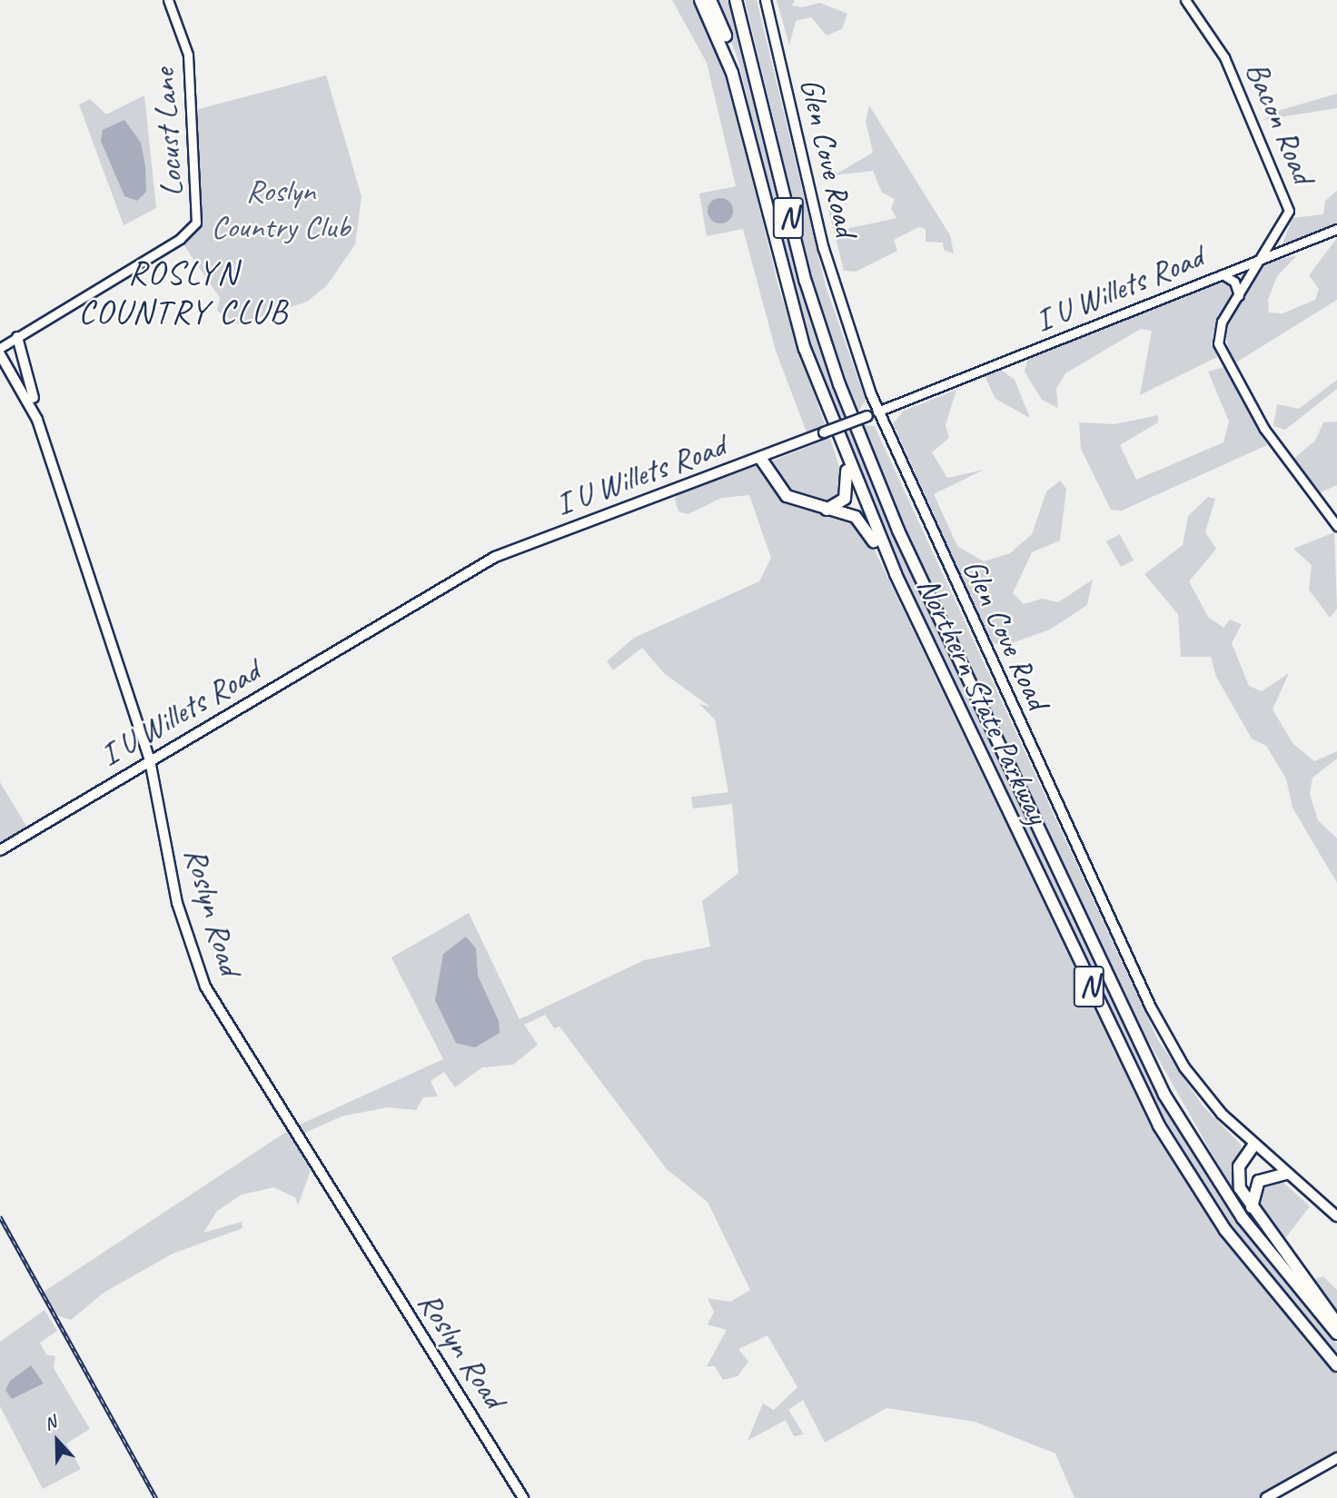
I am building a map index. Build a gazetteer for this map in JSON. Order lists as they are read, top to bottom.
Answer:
{
  "streets": {
    "highway": ["N", "Northern State Parkway"],
    "main road": ["Glen Cove Road", "I U Willets Road", "Roslyn Road"],
    "street": ["Bacon Road", "Locust Lane"]
  },
  "crossings": [
    ["Bacon Road", "I U Willets Road"],
    ["Glen Cove Road", "I U Willets Road"],
    ["I U Willets Road", "Roslyn Road"]
  ],
  "districts": ["ROSLYN COUNTRY CLUB"],
  "parks": ["Roslyn Country Club"],
  "north": "top"
}
